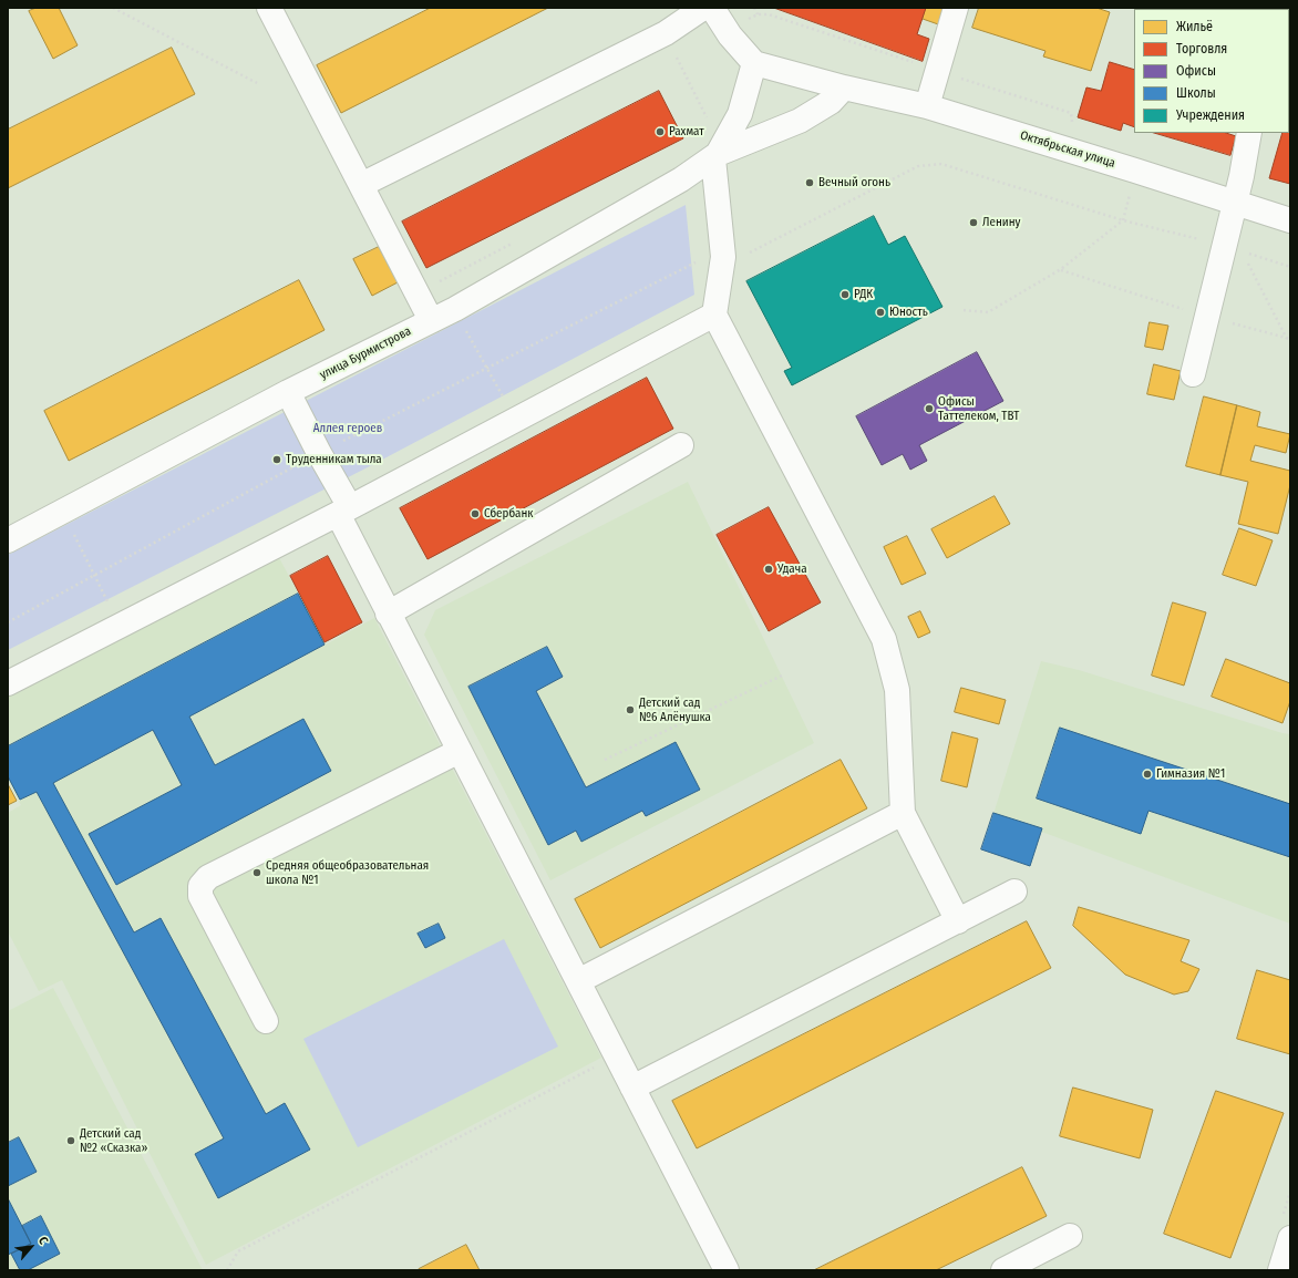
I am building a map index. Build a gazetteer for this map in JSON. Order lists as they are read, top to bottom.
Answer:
{
  "streets": {
    "street": ["Октябрьская улица", "улица Бурмистрова"]
  },
  "crossings": [
    ["Октябрьская улица", "улица Бурмистрова"]
  ],
  "parks": ["Аллея героев"],
  "places": [
    "Рахмат",
    "Вечный огонь",
    "Ленину",
    "РДК",
    "Юность",
    "Офисы Таттелеком, ТВТ",
    "Труденникам тыла",
    "Сбербанк",
    "Удача",
    "Детский сад №6 Алёнушка",
    "Гимназия №1",
    "Средняя общеобразовательная школа №1",
    "Детский сад №2 «Сказка»"
  ],
  "legend": [
    "Жильё",
    "Торговля",
    "Офисы",
    "Школы",
    "Учреждения"
  ],
  "north": "top right"
}
